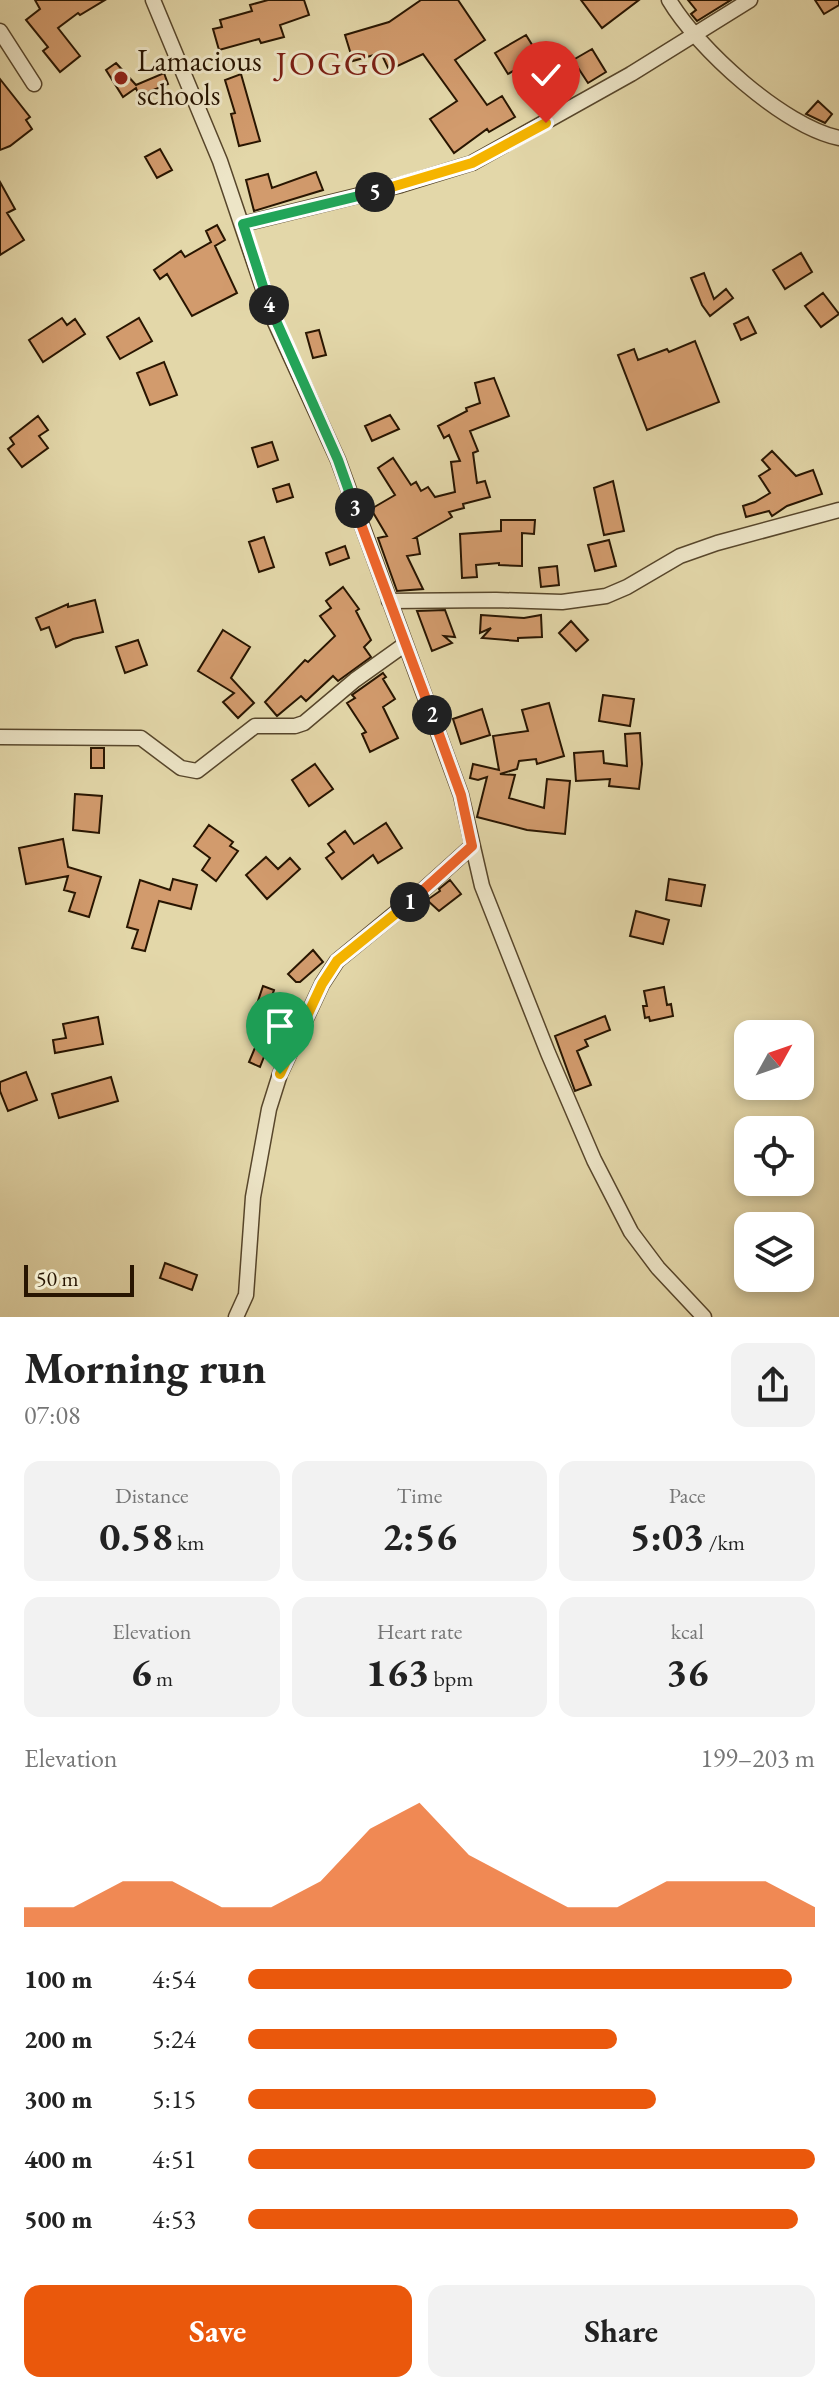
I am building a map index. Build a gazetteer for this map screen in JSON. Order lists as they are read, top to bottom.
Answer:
{
  "districts": ["JOGGO"],
  "places": ["Lamacious schools"],
  "scale_bar": "50 m",
  "north": "top right",
  "page": {
    "pins": [
      "5",
      "4",
      "3",
      "2",
      "1"
    ],
    "scale": "50 m",
    "heading": ["Morning run", "07:08"],
    "stats": [
      ["Distance", "0.58 km"],
      ["Time", "2:56"],
      ["Pace", "5:03 /km"],
      ["Elevation", "6 m"],
      ["Heart rate", "163 bpm"],
      ["kcal", "36"]
    ],
    "chart": ["Elevation", "199–203 m"],
    "list": [
      {
        "name": "100 m",
        "note": "4:54"
      },
      {
        "name": "200 m",
        "note": "5:24"
      },
      {
        "name": "300 m",
        "note": "5:15"
      },
      {
        "name": "400 m",
        "note": "4:51"
      },
      {
        "name": "500 m",
        "note": "4:53"
      }
    ],
    "buttons": ["Save", "Share"]
  }
}
